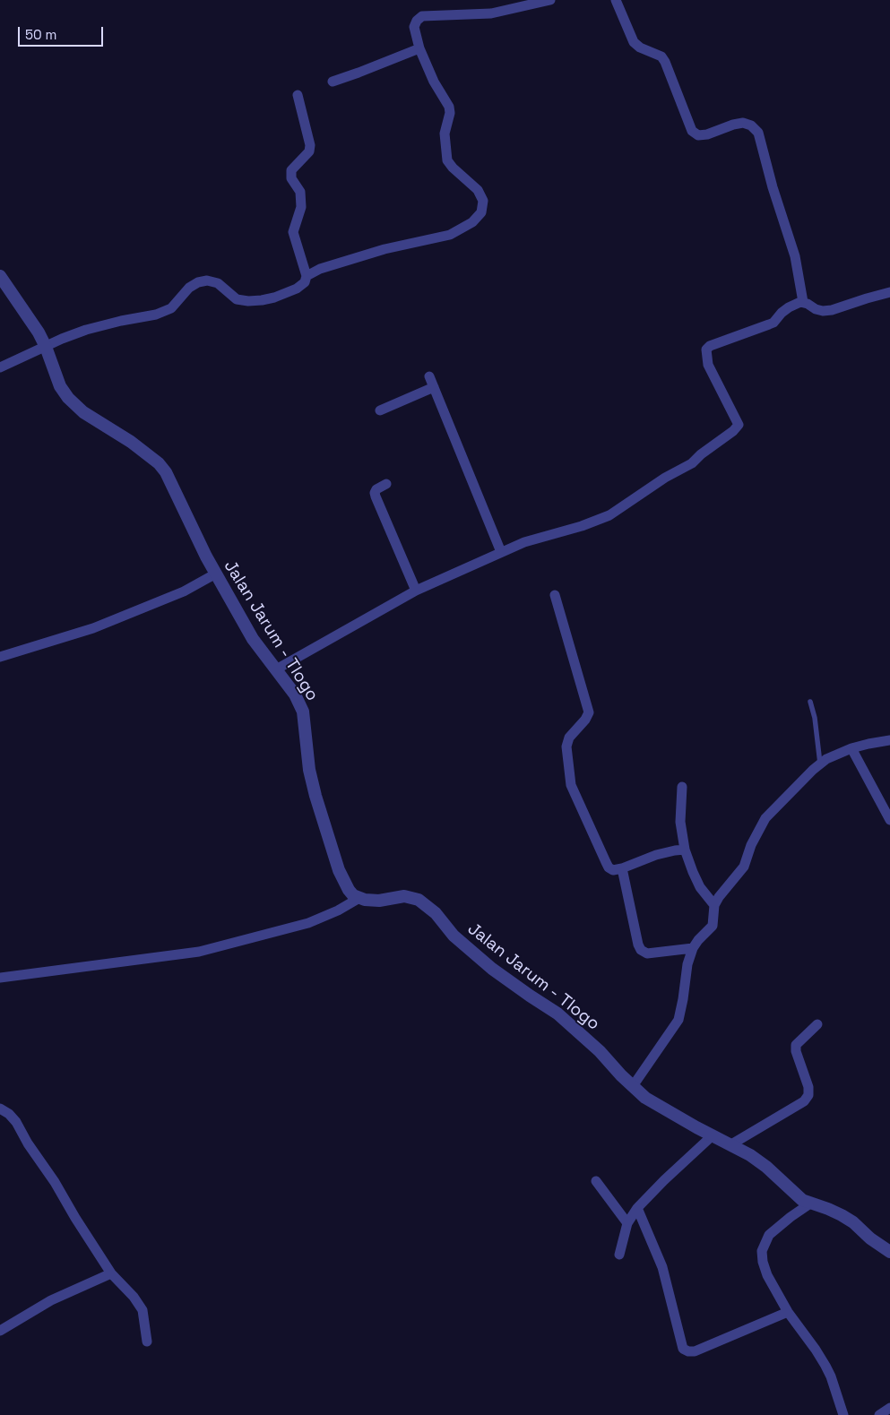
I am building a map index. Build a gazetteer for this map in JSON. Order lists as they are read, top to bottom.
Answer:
{
  "streets": {
    "street": ["Jalan Jarum - Tlogo"]
  },
  "scale_bar": "50 m"
}
